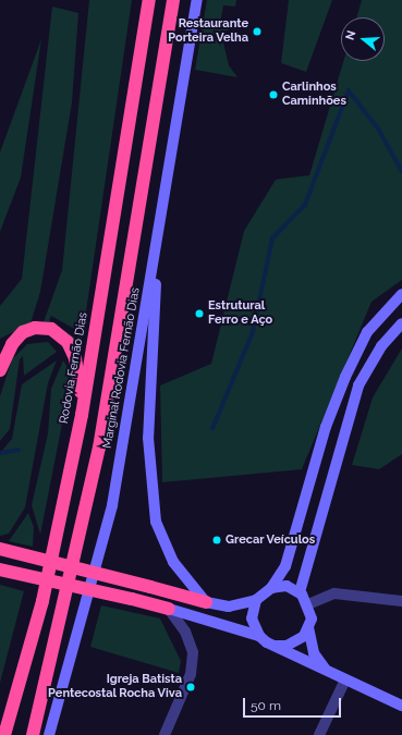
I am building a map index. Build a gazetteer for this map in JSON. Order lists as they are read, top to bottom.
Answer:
{
  "streets": {
    "highway": ["Rodovia Fernão Dias"],
    "main road": ["Marginal Rodovia Fernão Dias"]
  },
  "places": [
    "Restaurante Porteira Velha",
    "Carlinhos Caminhões",
    "Estrutural Ferro e Aço",
    "Grecar Veículos",
    "Igreja Batista Pentecostal Rocha Viva"
  ],
  "scale_bar": "50 m",
  "north": "left"
}
